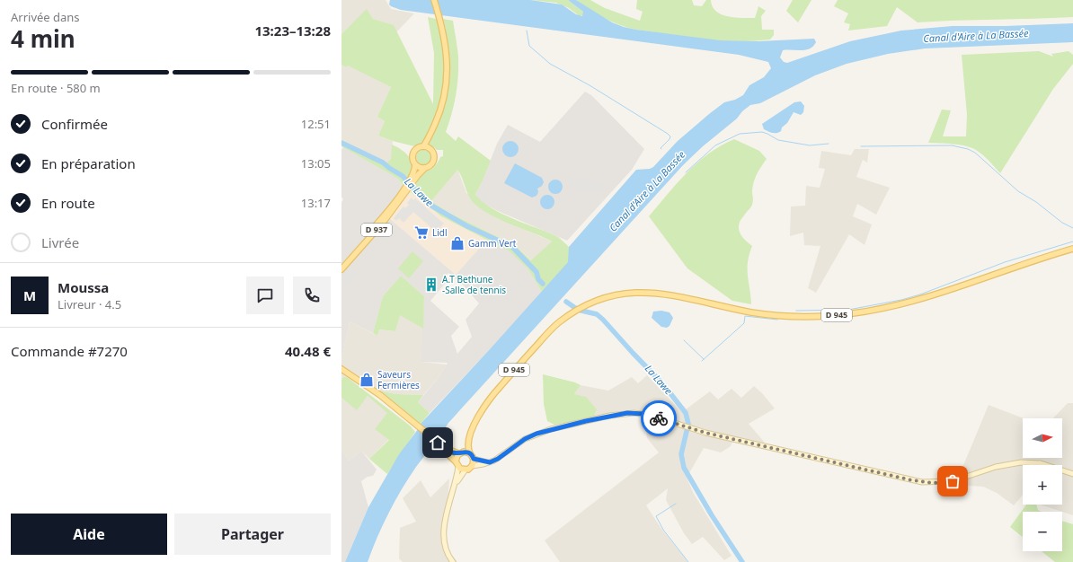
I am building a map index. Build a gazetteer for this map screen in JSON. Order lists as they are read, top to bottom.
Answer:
{
  "streets": {
    "main road": ["D 937", "D 945"]
  },
  "water": ["Canal d'Aire à La Bassée", "La Lawe"],
  "places": {
    "supermarket": ["Lidl"],
    "shop": ["Gamm Vert", "Saveurs Fermières"],
    "building": ["A.T Bethune -Salle de tennis"]
  },
  "north": "right",
  "page": {
    "heading": ["4 min", "Arrivée dans", "13:23–13:28"],
    "panel": [
      "Moussa",
      "Livreur · 4.5",
      "Commande #7270",
      "40.48 €"
    ],
    "bar": "En route · 580 m",
    "list": [
      ["Confirmée", "12:51"],
      ["En préparation", "13:05"],
      ["En route", "13:17"],
      "Livrée"
    ],
    "round": "M",
    "map_buttons": ["+", "−"],
    "buttons": ["Aide", "Partager"]
  }
}
